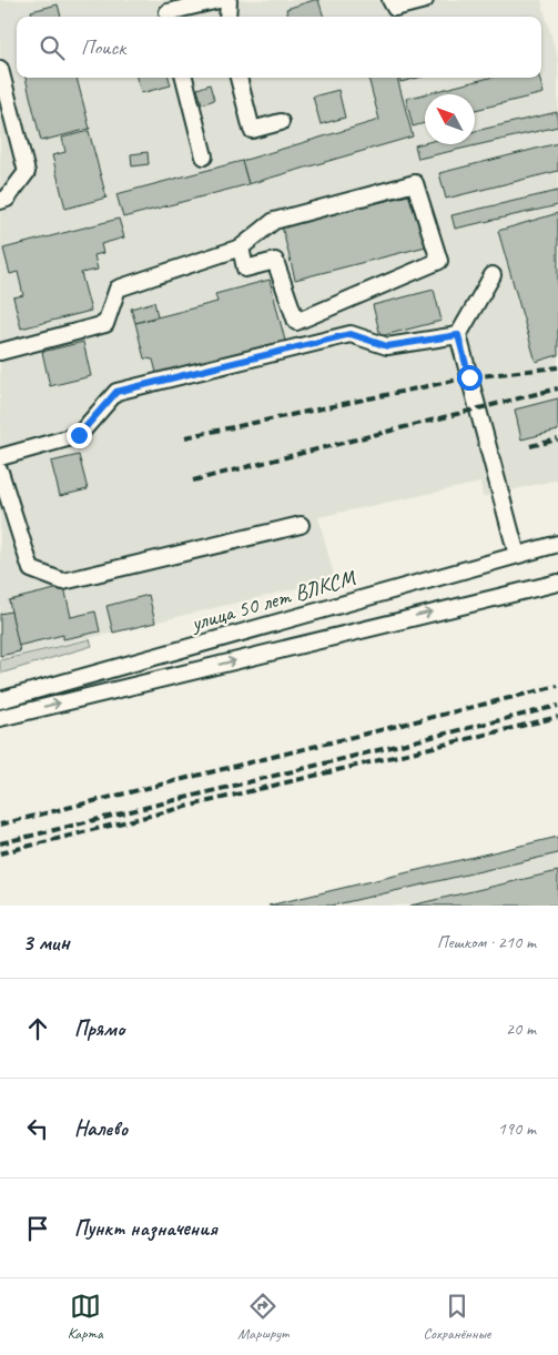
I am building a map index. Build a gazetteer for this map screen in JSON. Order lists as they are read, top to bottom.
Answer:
{
  "streets": {
    "street": ["улица 50 лет ВЛКСМ"]
  },
  "north": "top left",
  "page": {
    "search": "Поиск",
    "heading": ["3 мин", "Пешком · 210 m"],
    "list": [
      ["Прямо", "20 m"],
      ["Налево", "190 m"],
      "Пункт назначения"
    ],
    "nav": ["Карта", "Маршрут", "Сохранённые"]
  }
}
